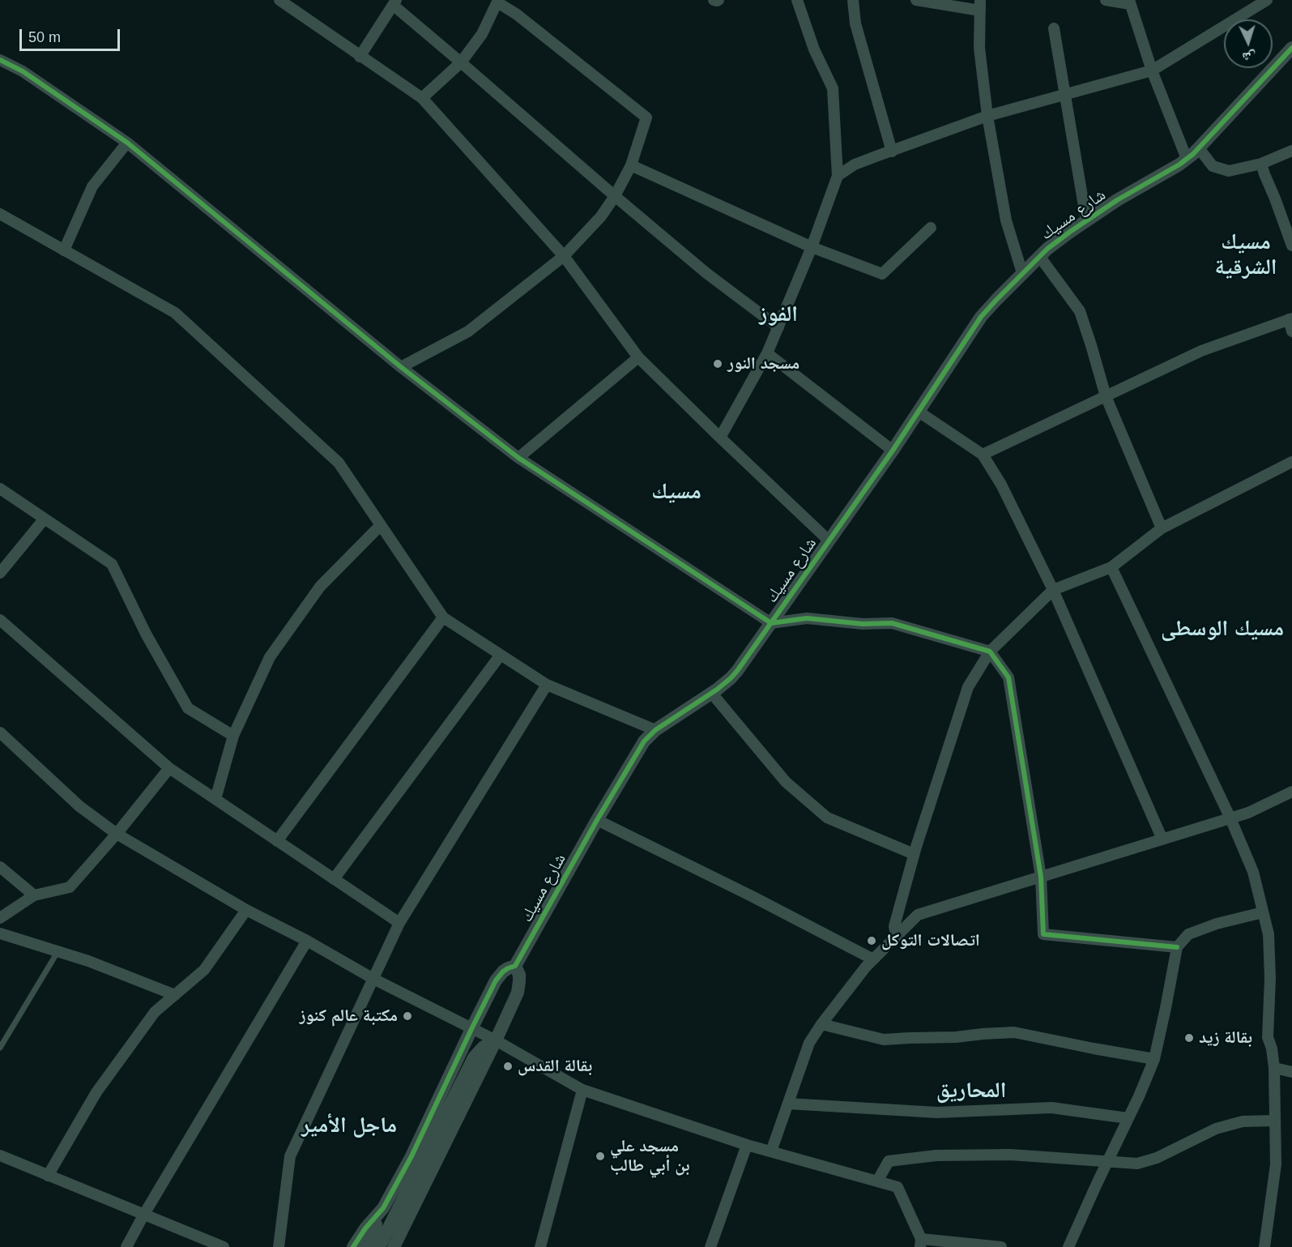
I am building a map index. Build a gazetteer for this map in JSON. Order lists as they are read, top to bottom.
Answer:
{
  "streets": {
    "street": ["شارع مسيك"]
  },
  "districts": [
    "مسيك الشرقية",
    "الفوز",
    "مسيك",
    "مسيك الوسطى",
    "المحاريق",
    "ماجل الأمير"
  ],
  "places": [
    "مسجد النور",
    "اتصالات التوكل",
    "مكتبة عالم كنوز",
    "بقالة زيد",
    "بقالة القدس",
    "مسجد علي بن أبي طالب"
  ],
  "scale_bar": "50 m",
  "north": "bottom"
}
